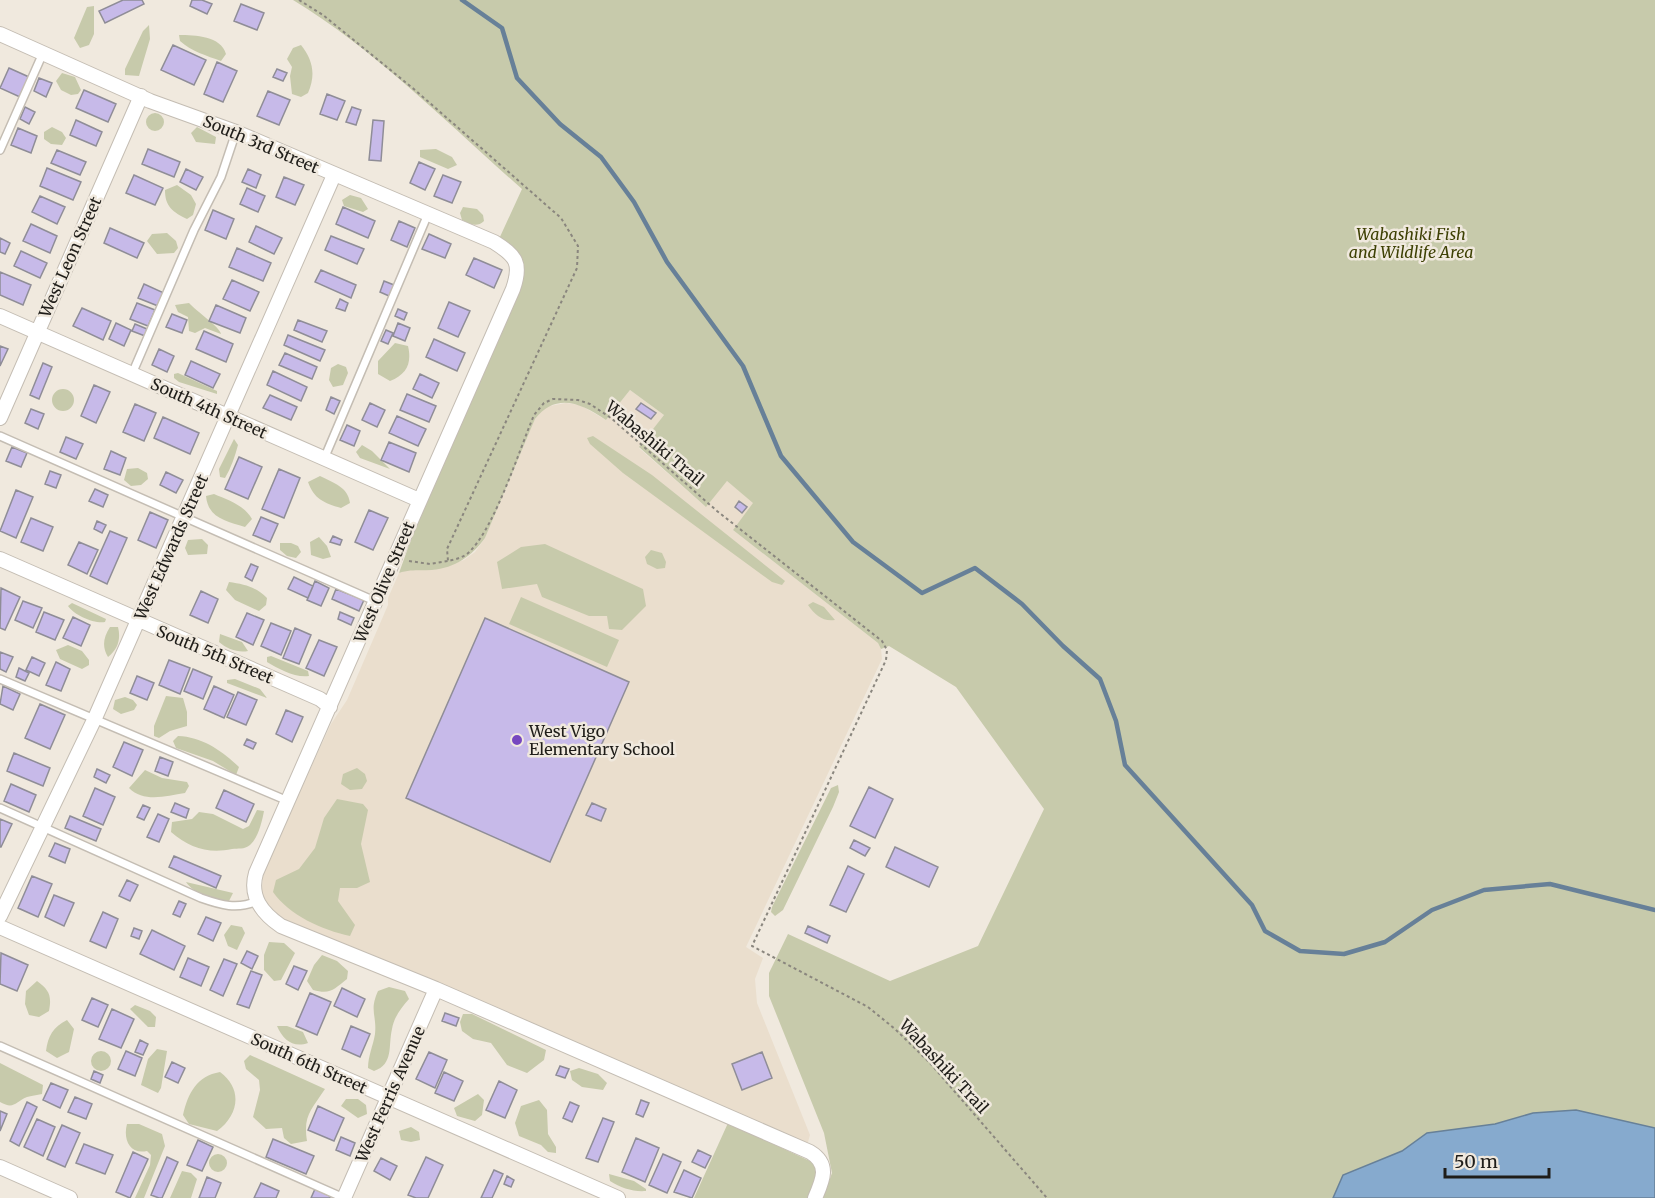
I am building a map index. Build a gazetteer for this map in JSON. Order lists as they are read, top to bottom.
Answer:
{
  "streets": {
    "street": [
      "South 3rd Street",
      "West Leon Street",
      "South 4th Street",
      "West Edwards Street",
      "West Olive Street",
      "South 5th Street",
      "South 6th Street",
      "West Ferris Avenue"
    ],
    "path": ["Wabashiki Trail"]
  },
  "crossings": [
    ["South 3rd Street", "West Leon Street"],
    ["South 3rd Street", "West Edwards Street"],
    ["South 3rd Street", "West Olive Street"],
    ["West Leon Street", "South 4th Street"],
    ["South 4th Street", "West Edwards Street"],
    ["South 4th Street", "West Olive Street"],
    ["West Edwards Street", "South 5th Street"],
    ["West Olive Street", "South 5th Street"],
    ["South 6th Street", "West Ferris Avenue"]
  ],
  "parks": ["Wabashiki Fish and Wildlife Area"],
  "places": ["West Vigo Elementary School"],
  "scale_bar": "50 m"
}
